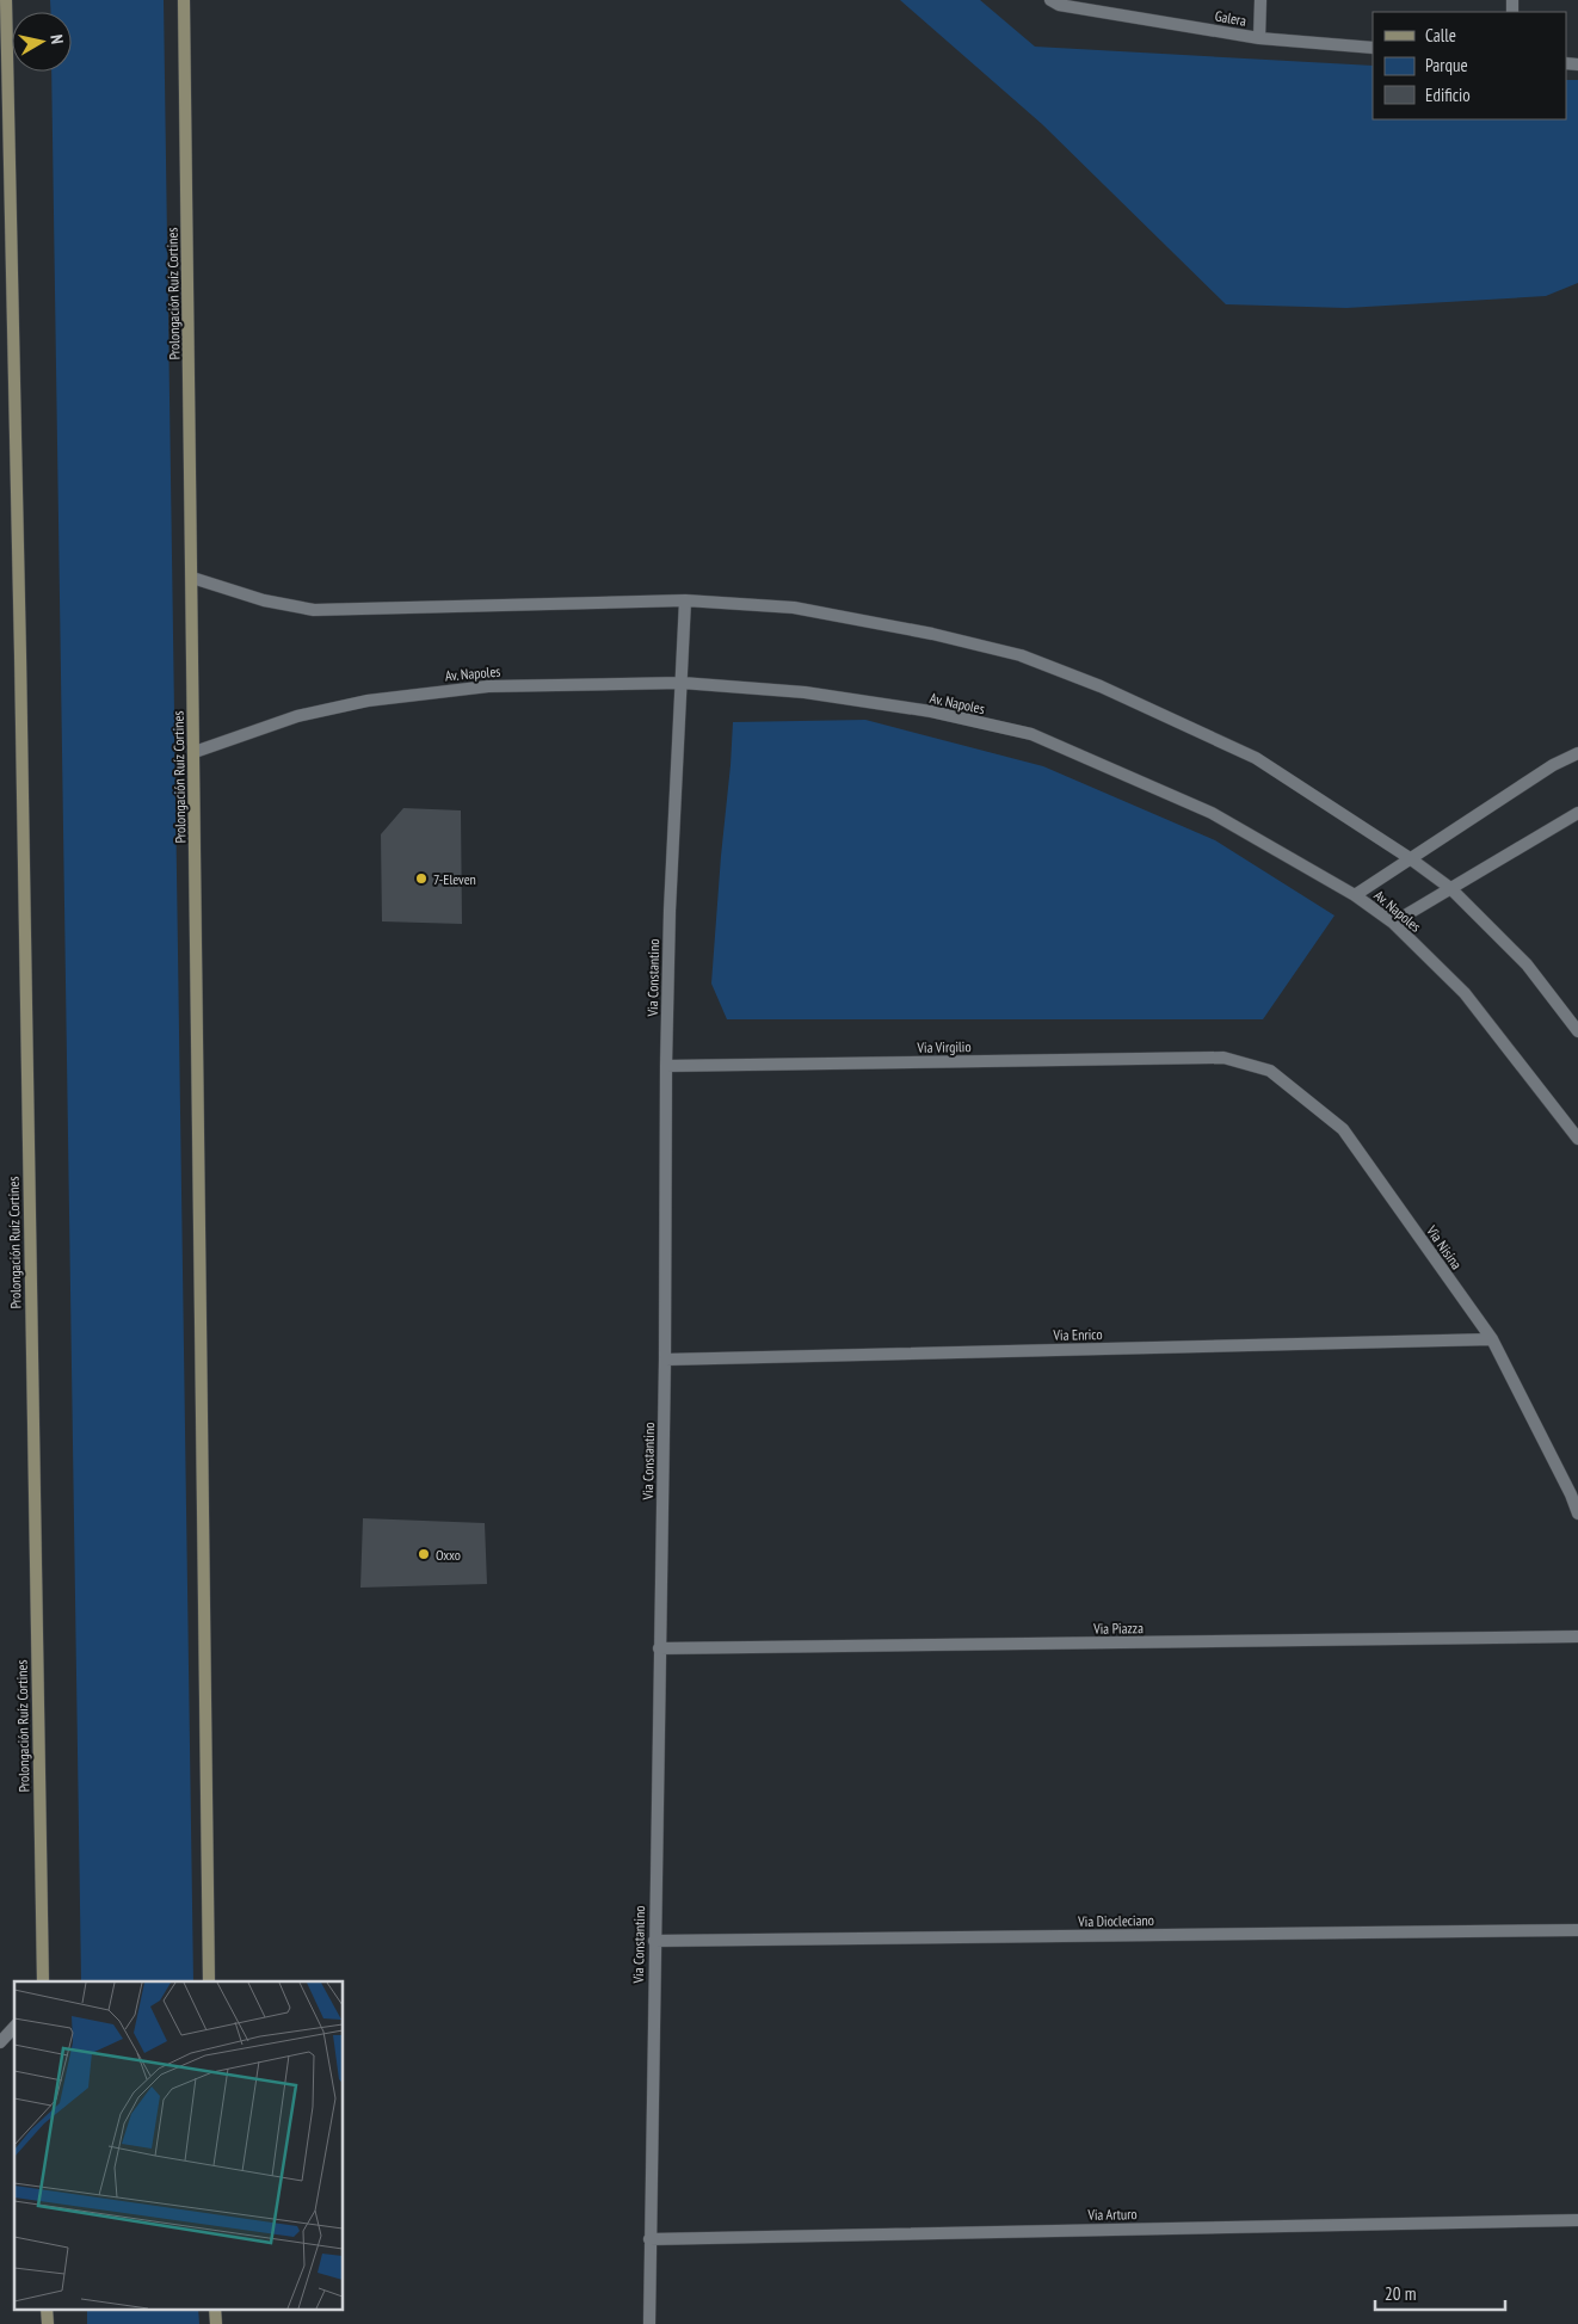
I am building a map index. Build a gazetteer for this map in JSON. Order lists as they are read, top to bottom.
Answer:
{
  "streets": {
    "main road": ["Prolongación Ruíz Cortines"],
    "street": [
      "Galera",
      "Av. Napoles",
      "Via Constantino",
      "Via Virgilio",
      "Via Nisina",
      "Via Enrico",
      "Via Piazza",
      "Via Diocleciano",
      "Via Arturo"
    ]
  },
  "crossings": [
    ["Prolongación Ruíz Cortines", "Av. Napoles"],
    ["Av. Napoles", "Via Constantino"],
    ["Via Constantino", "Via Virgilio"],
    ["Via Constantino", "Via Enrico"],
    ["Via Constantino", "Via Piazza"],
    ["Via Constantino", "Via Diocleciano"],
    ["Via Constantino", "Via Arturo"],
    ["Via Virgilio", "Via Nisina"],
    ["Via Nisina", "Via Enrico"]
  ],
  "places": ["7-Eleven", "Oxxo"],
  "legend": ["Calle", "Parque", "Edificio"],
  "scale_bar": "20 m",
  "north": "right"
}
